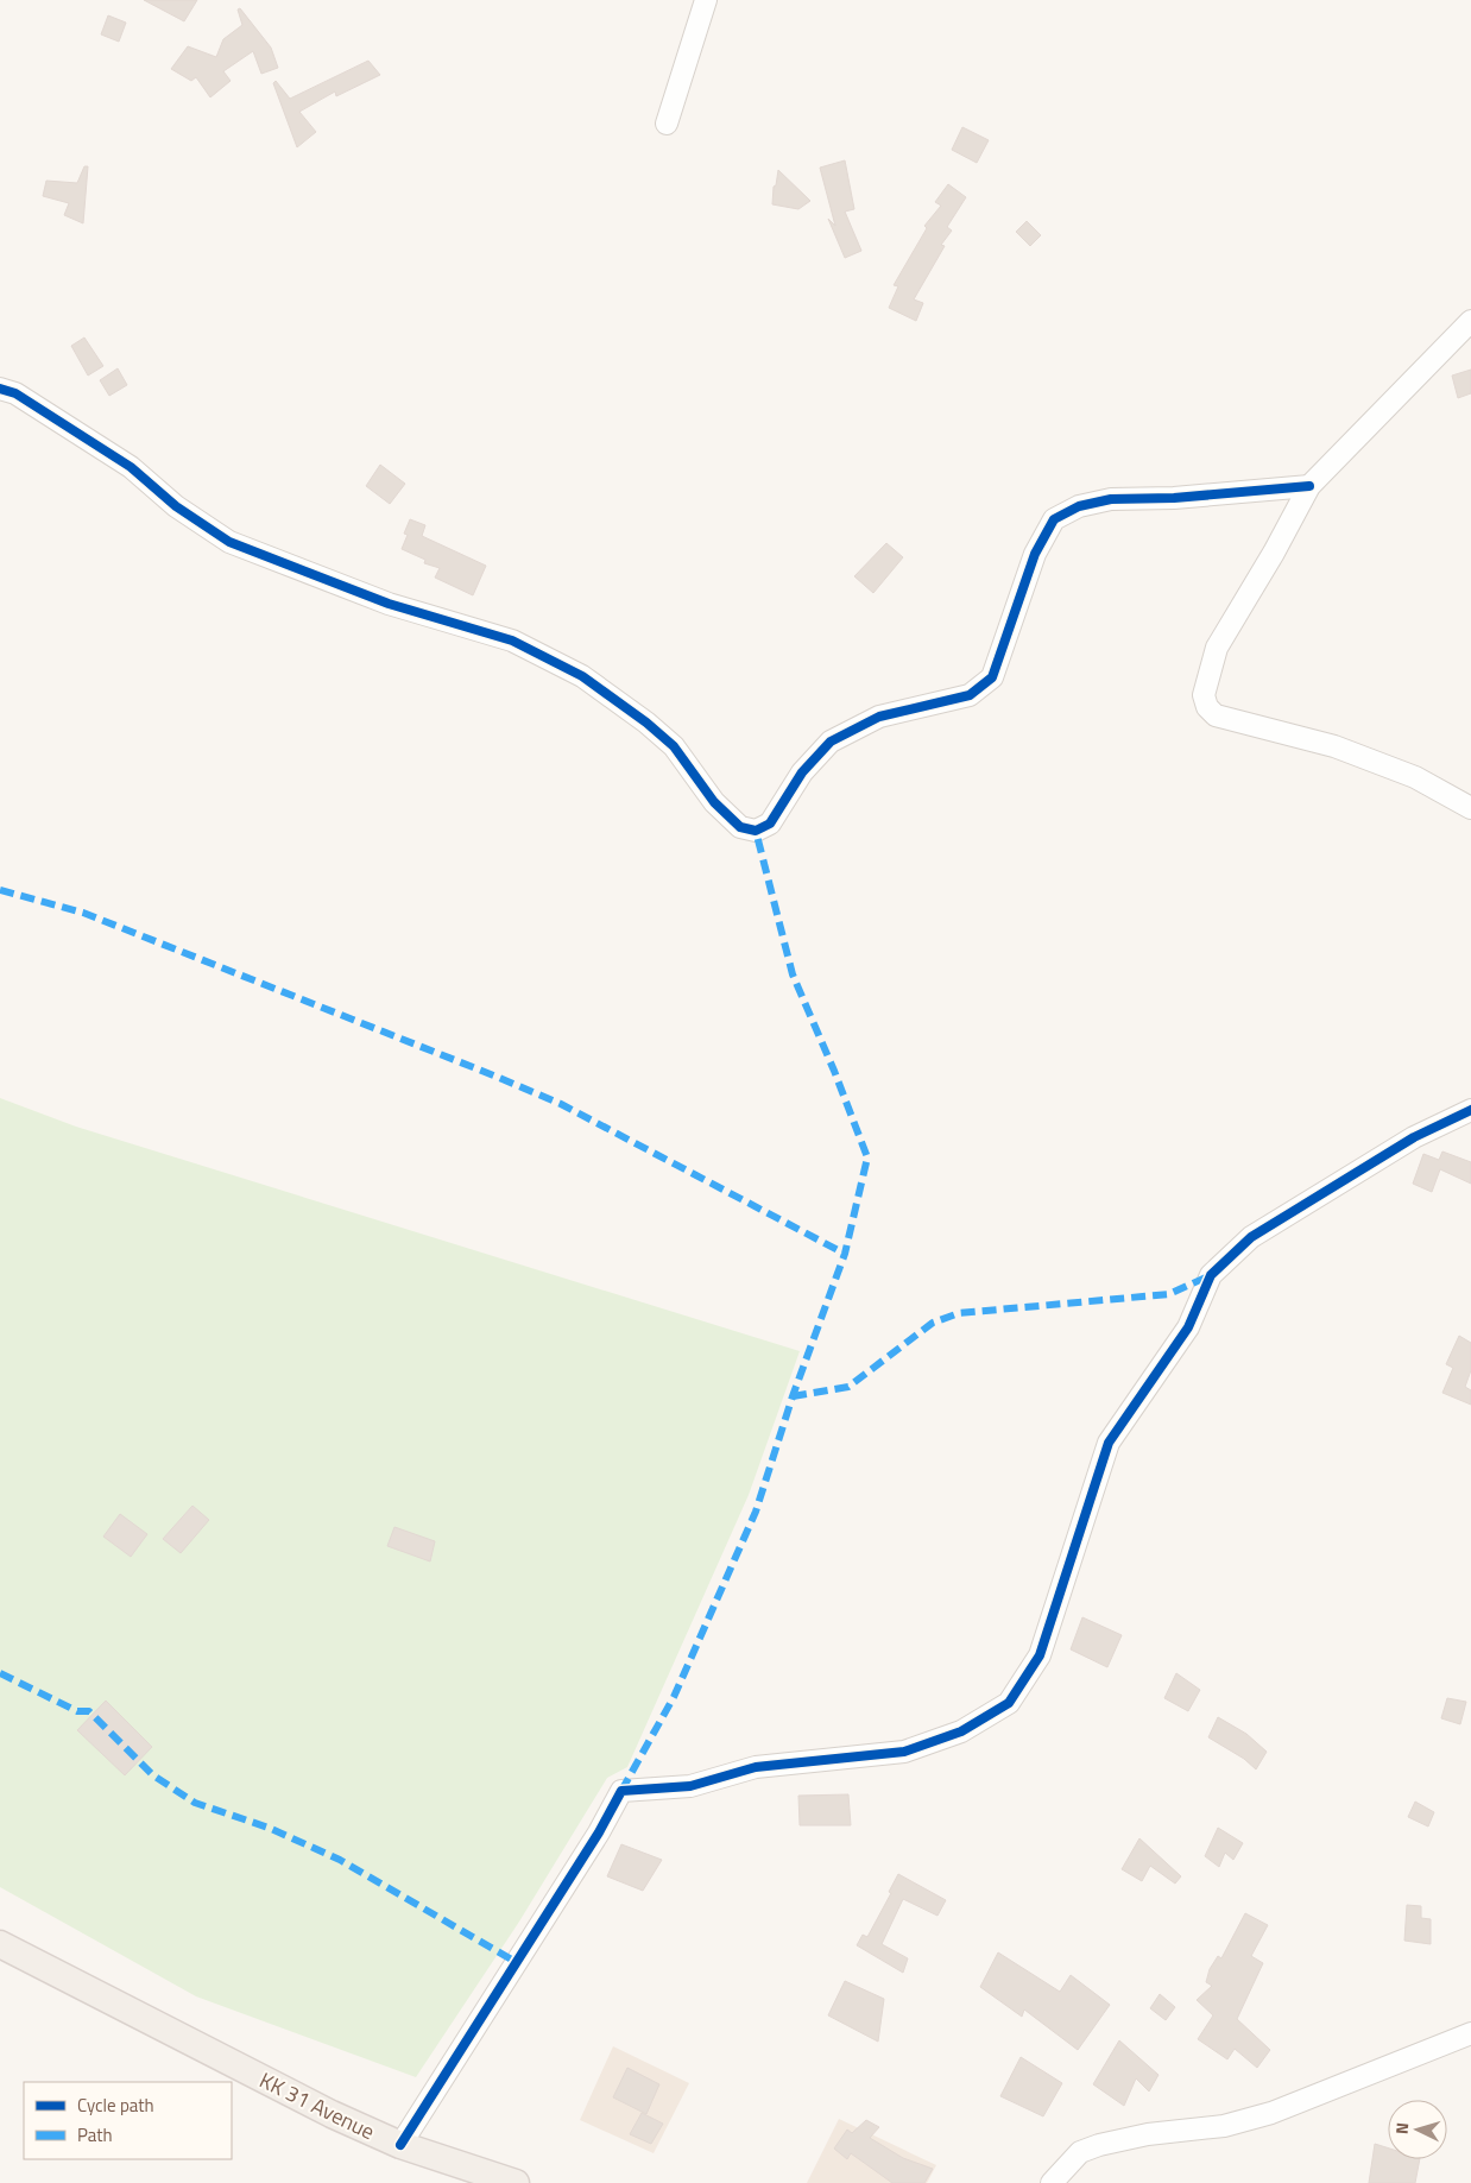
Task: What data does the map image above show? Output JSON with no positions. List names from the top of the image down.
{
  "streets": {
    "main road": ["KK 31 Avenue"]
  },
  "legend": ["Cycle path", "Path"],
  "north": "left"
}
